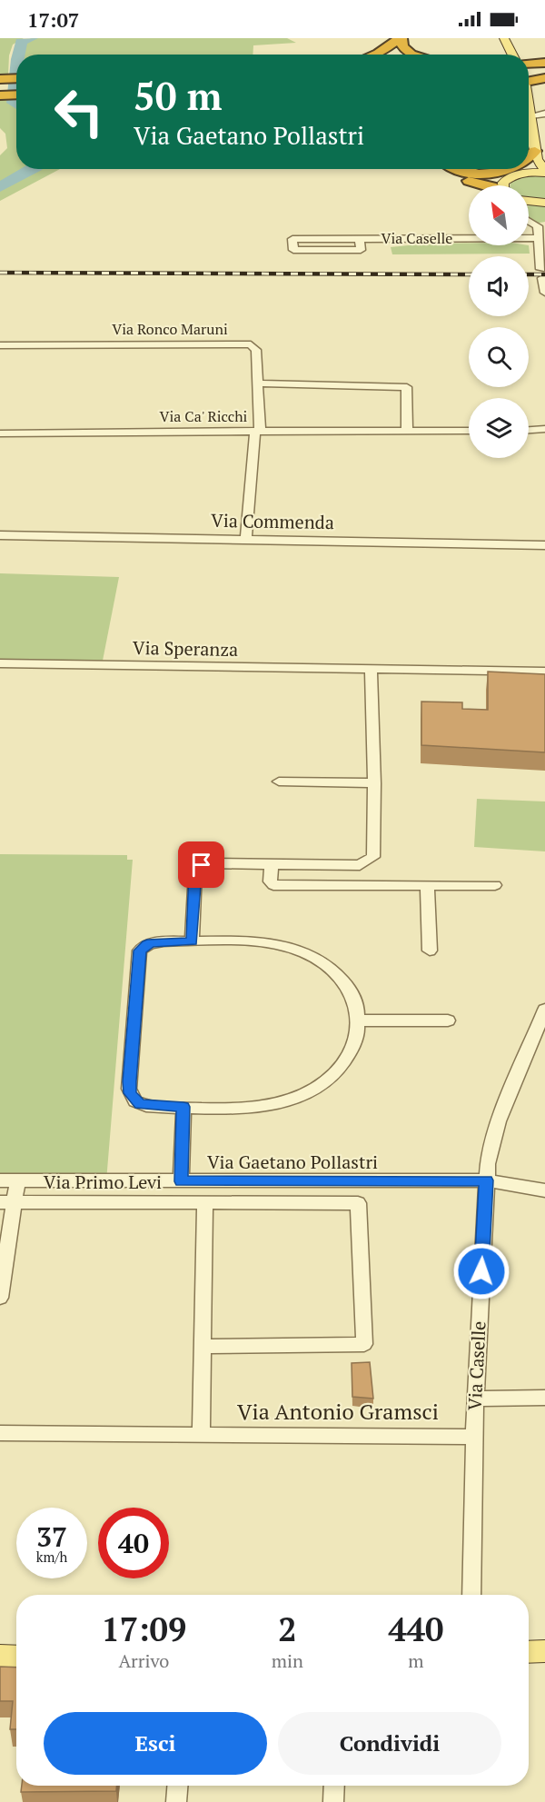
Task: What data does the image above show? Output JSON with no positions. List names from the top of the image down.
{
  "streets": {
    "street": [
      "Via Caselle",
      "Via Ronco Maruni",
      "Via Ca' Ricchi",
      "Via Commenda",
      "Via Speranza",
      "Via Gaetano Pollastri",
      "Via Primo Levi",
      "Via Antonio Gramsci"
    ]
  },
  "crossings": [
    ["Via Caselle", "Via Gaetano Pollastri"],
    ["Via Caselle", "Via Antonio Gramsci"],
    ["Via Ronco Maruni", "Via Ca' Ricchi"],
    ["Via Ronco Maruni", "Via Commenda"]
  ],
  "north": "top left",
  "page": {
    "status": "17:07",
    "turn": ["50 m", "Via Gaetano Pollastri"],
    "speed": "37 km/h",
    "limit": "40",
    "eta": [
      "17:09",
      "Arrivo",
      "2",
      "min",
      "440",
      "m"
    ],
    "buttons": ["Esci", "Condividi"]
  }
}
